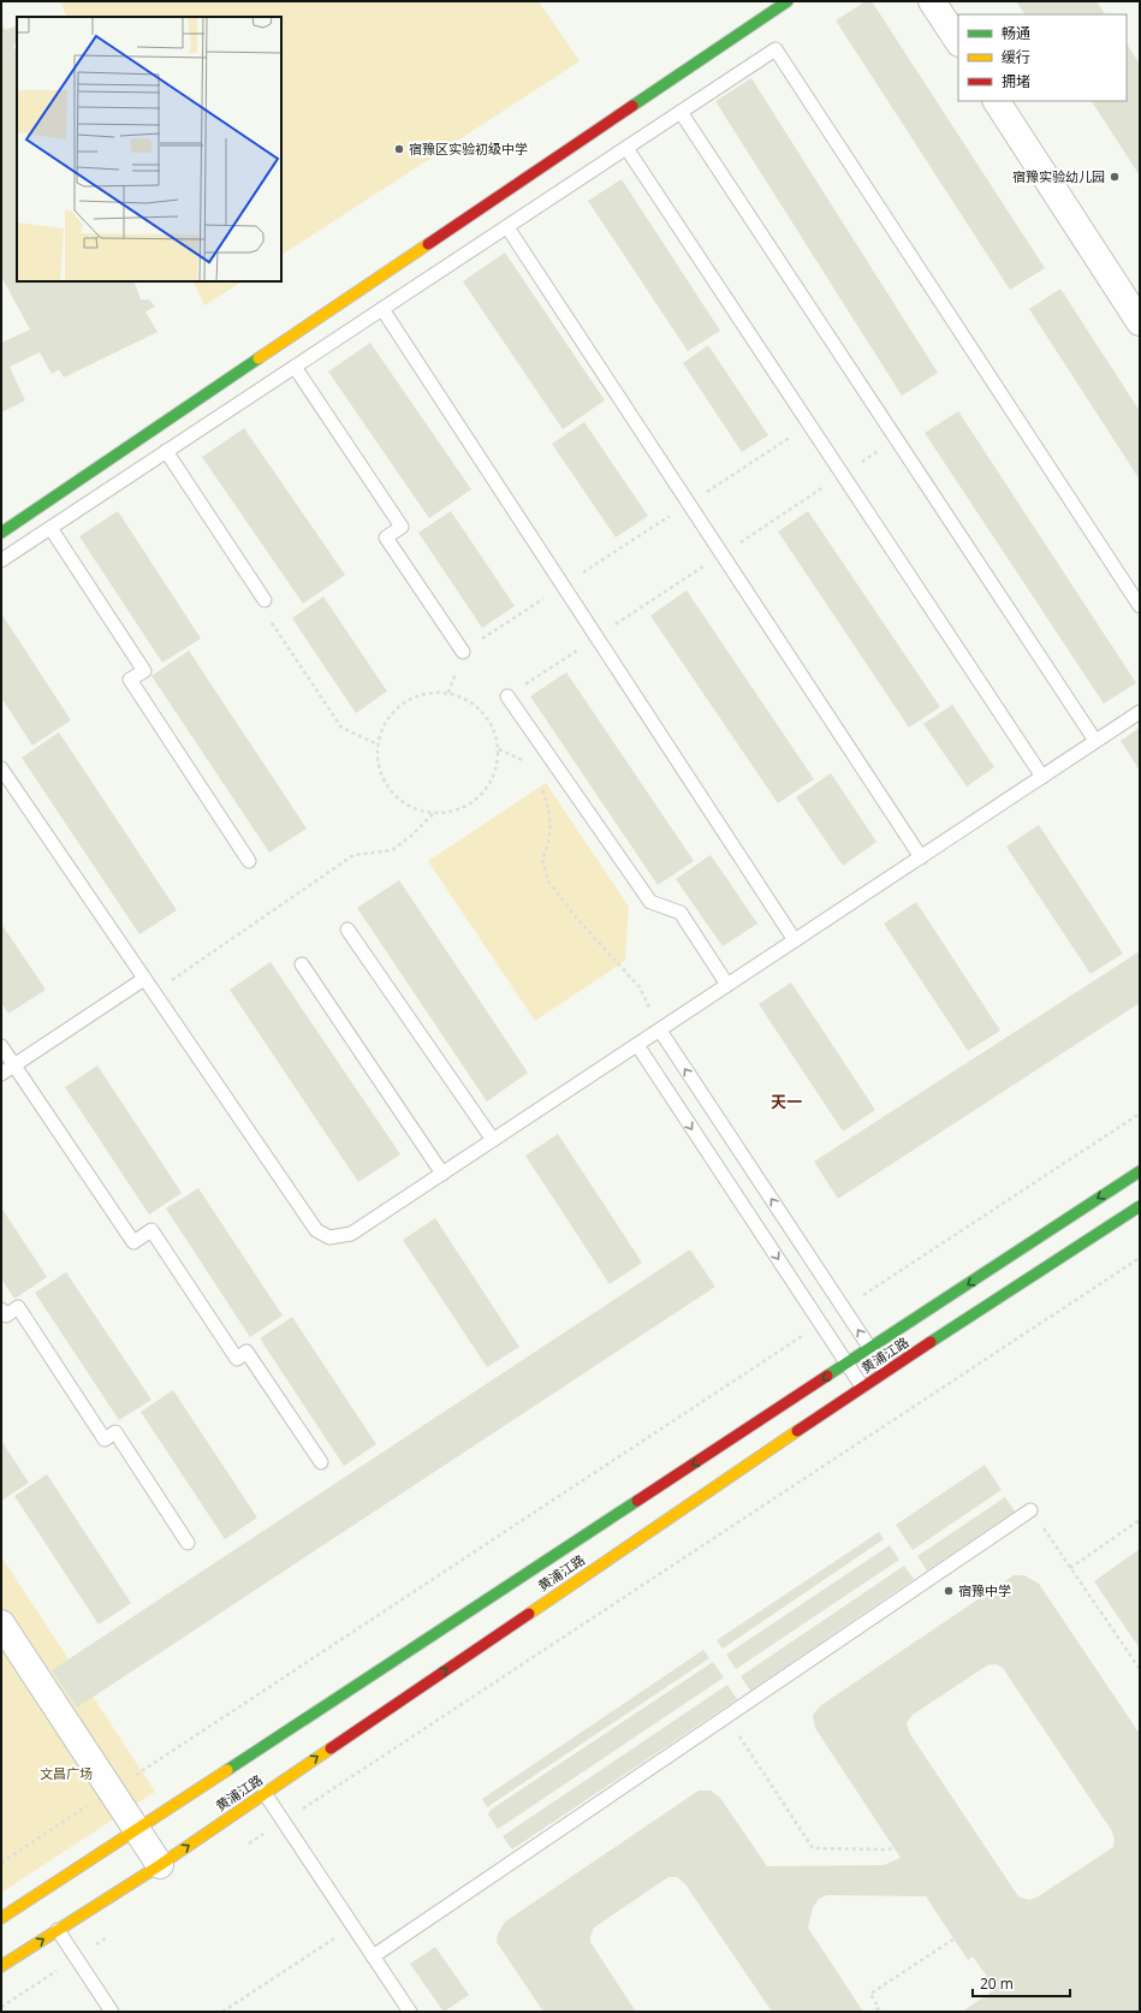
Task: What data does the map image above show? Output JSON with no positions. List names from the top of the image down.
{
  "streets": {
    "street": ["黄浦江路"]
  },
  "districts": ["天一"],
  "parks": ["文昌广场"],
  "places": ["宿豫区实验初级中学", "宿豫实验幼儿园", "宿豫中学"],
  "legend": ["畅通", "缓行", "拥堵"],
  "scale_bar": "20 m"
}
